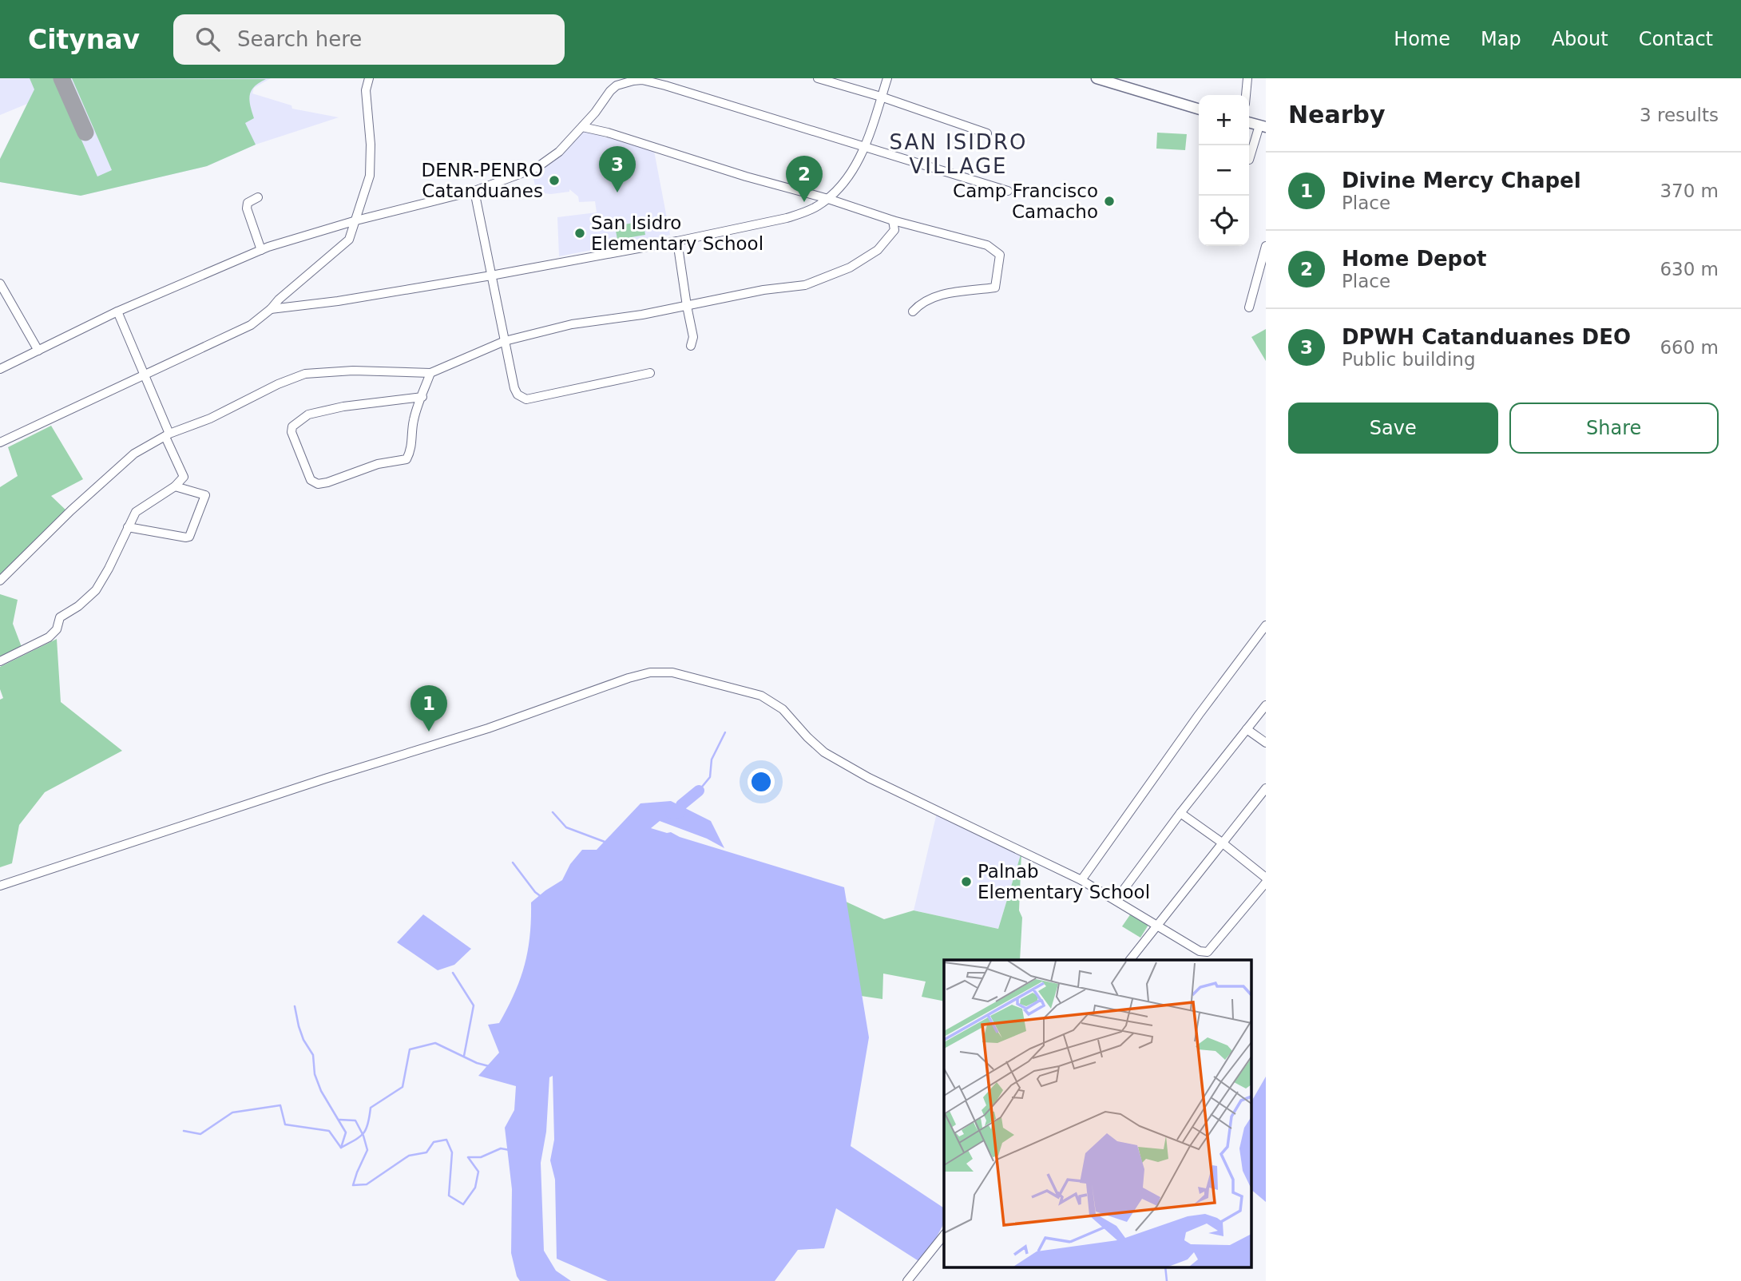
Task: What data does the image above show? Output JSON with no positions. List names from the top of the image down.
{
  "districts": ["SAN ISIDRO VILLAGE"],
  "places": [
    "DENR-PENRO Catanduanes",
    "Camp Francisco Camacho",
    "San Isidro Elementary School",
    "Palnab Elementary School"
  ],
  "page": {
    "header": "Citynav",
    "search": "Search here",
    "nav": [
      "Home",
      "Map",
      "About",
      "Contact"
    ],
    "heading": ["Nearby", "3 results"],
    "map_buttons": ["+", "−"],
    "pins": ["3", "2", "1"],
    "list": [
      {
        "mark": "1",
        "name": "Divine Mercy Chapel",
        "note": "Place",
        "value": "370 m"
      },
      {
        "mark": "2",
        "name": "Home Depot",
        "note": "Place",
        "value": "630 m"
      },
      {
        "mark": "3",
        "name": "DPWH Catanduanes DEO",
        "note": "Public building",
        "value": "660 m"
      }
    ],
    "buttons": ["Save", "Share"]
  }
}
